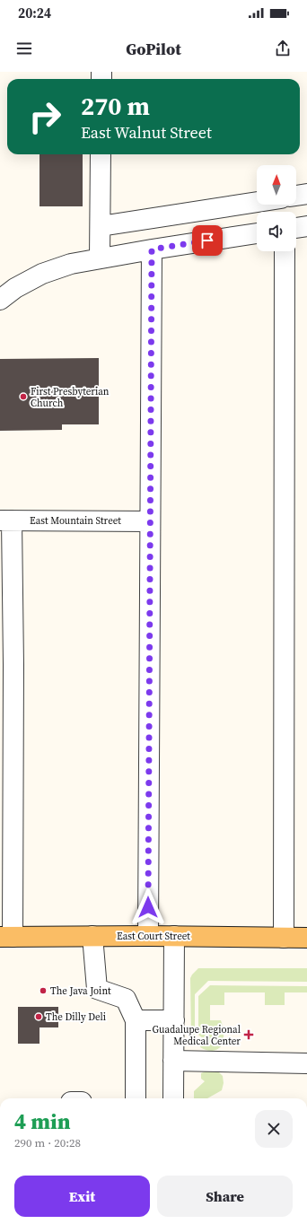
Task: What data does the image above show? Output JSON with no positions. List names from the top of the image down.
{
  "streets": {
    "main road": ["East Court Street"],
    "street": ["East Mountain Street"]
  },
  "places": {
    "other": ["First Presbyterian Church", "The Java Joint", "The Dilly Deli"],
    "health": ["Guadalupe Regional Medical Center"]
  },
  "north": "top",
  "page": {
    "status": "20:24",
    "header": "GoPilot",
    "turn": ["270 m", "East Walnut Street"],
    "heading": ["4 min", "290 m · 20:28"],
    "buttons": ["Exit", "Share"]
  }
}
